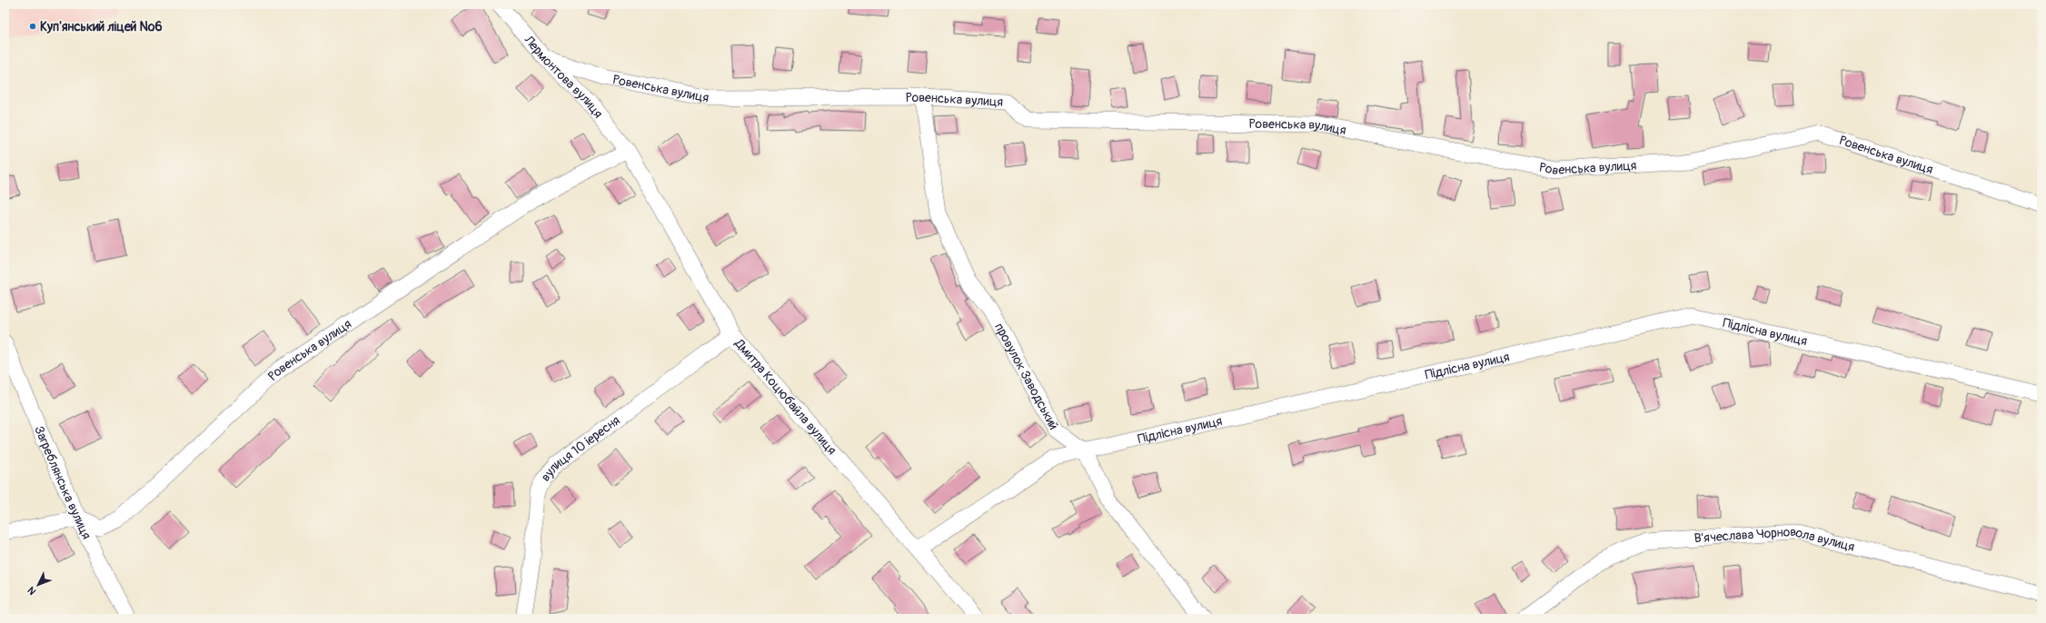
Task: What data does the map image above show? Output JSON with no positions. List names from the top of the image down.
{
  "streets": {
    "street": [
      "Лермонтова вулиця",
      "Ровенська вулиця",
      "Підлісна вулиця",
      "провулок Заводський",
      "Дмитра Коцюбайла вулиця",
      "вулиця 10 іересня",
      "Загреблянська вулиця",
      "В'ячеслава Чорновола вулиця"
    ]
  },
  "crossings": [
    ["Лермонтова вулиця", "Ровенська вулиця"],
    ["Лермонтова вулиця", "Дмитра Коцюбайла вулиця"],
    ["Ровенська вулиця", "провулок Заводський"],
    ["Ровенська вулиця", "Дмитра Коцюбайла вулиця"],
    ["Ровенська вулиця", "Загреблянська вулиця"],
    ["Підлісна вулиця", "провулок Заводський"],
    ["Підлісна вулиця", "Дмитра Коцюбайла вулиця"],
    ["Дмитра Коцюбайла вулиця", "вулиця 10 іересня"]
  ],
  "places": ["Куп'янський ліцей №6"],
  "north": "bottom left"
}
